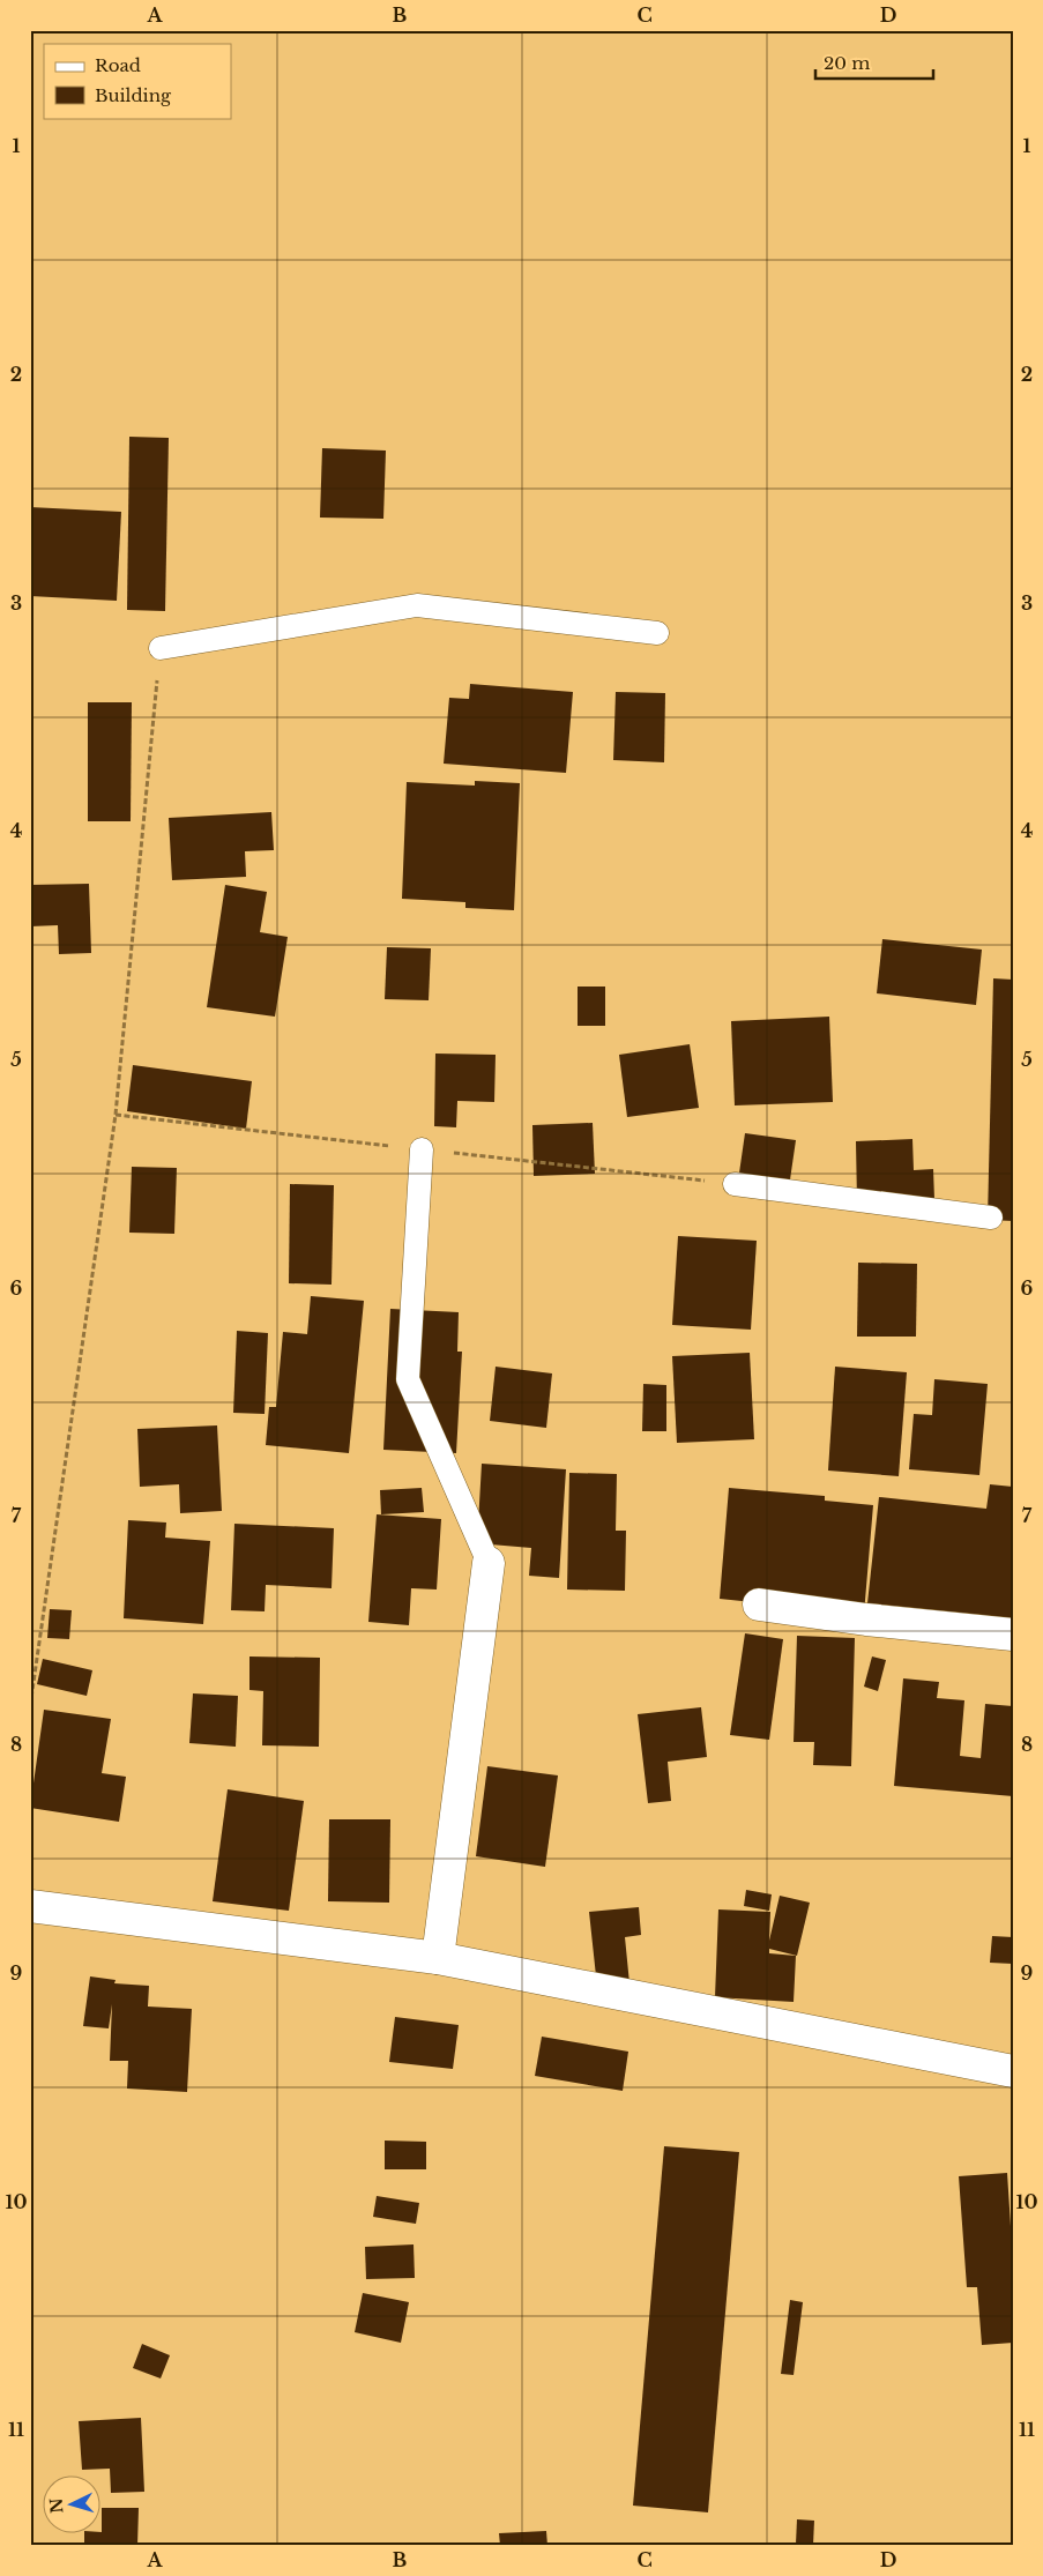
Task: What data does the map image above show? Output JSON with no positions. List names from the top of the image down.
{
  "legend": ["Road", "Building"],
  "scale_bar": "20 m",
  "north": "left",
  "grid": {
    "columns": [
      "A",
      "B",
      "C",
      "D"
    ],
    "rows": [
      "1",
      "2",
      "3",
      "4",
      "5",
      "6",
      "7",
      "8",
      "9",
      "10",
      "11"
    ]
  }
}
